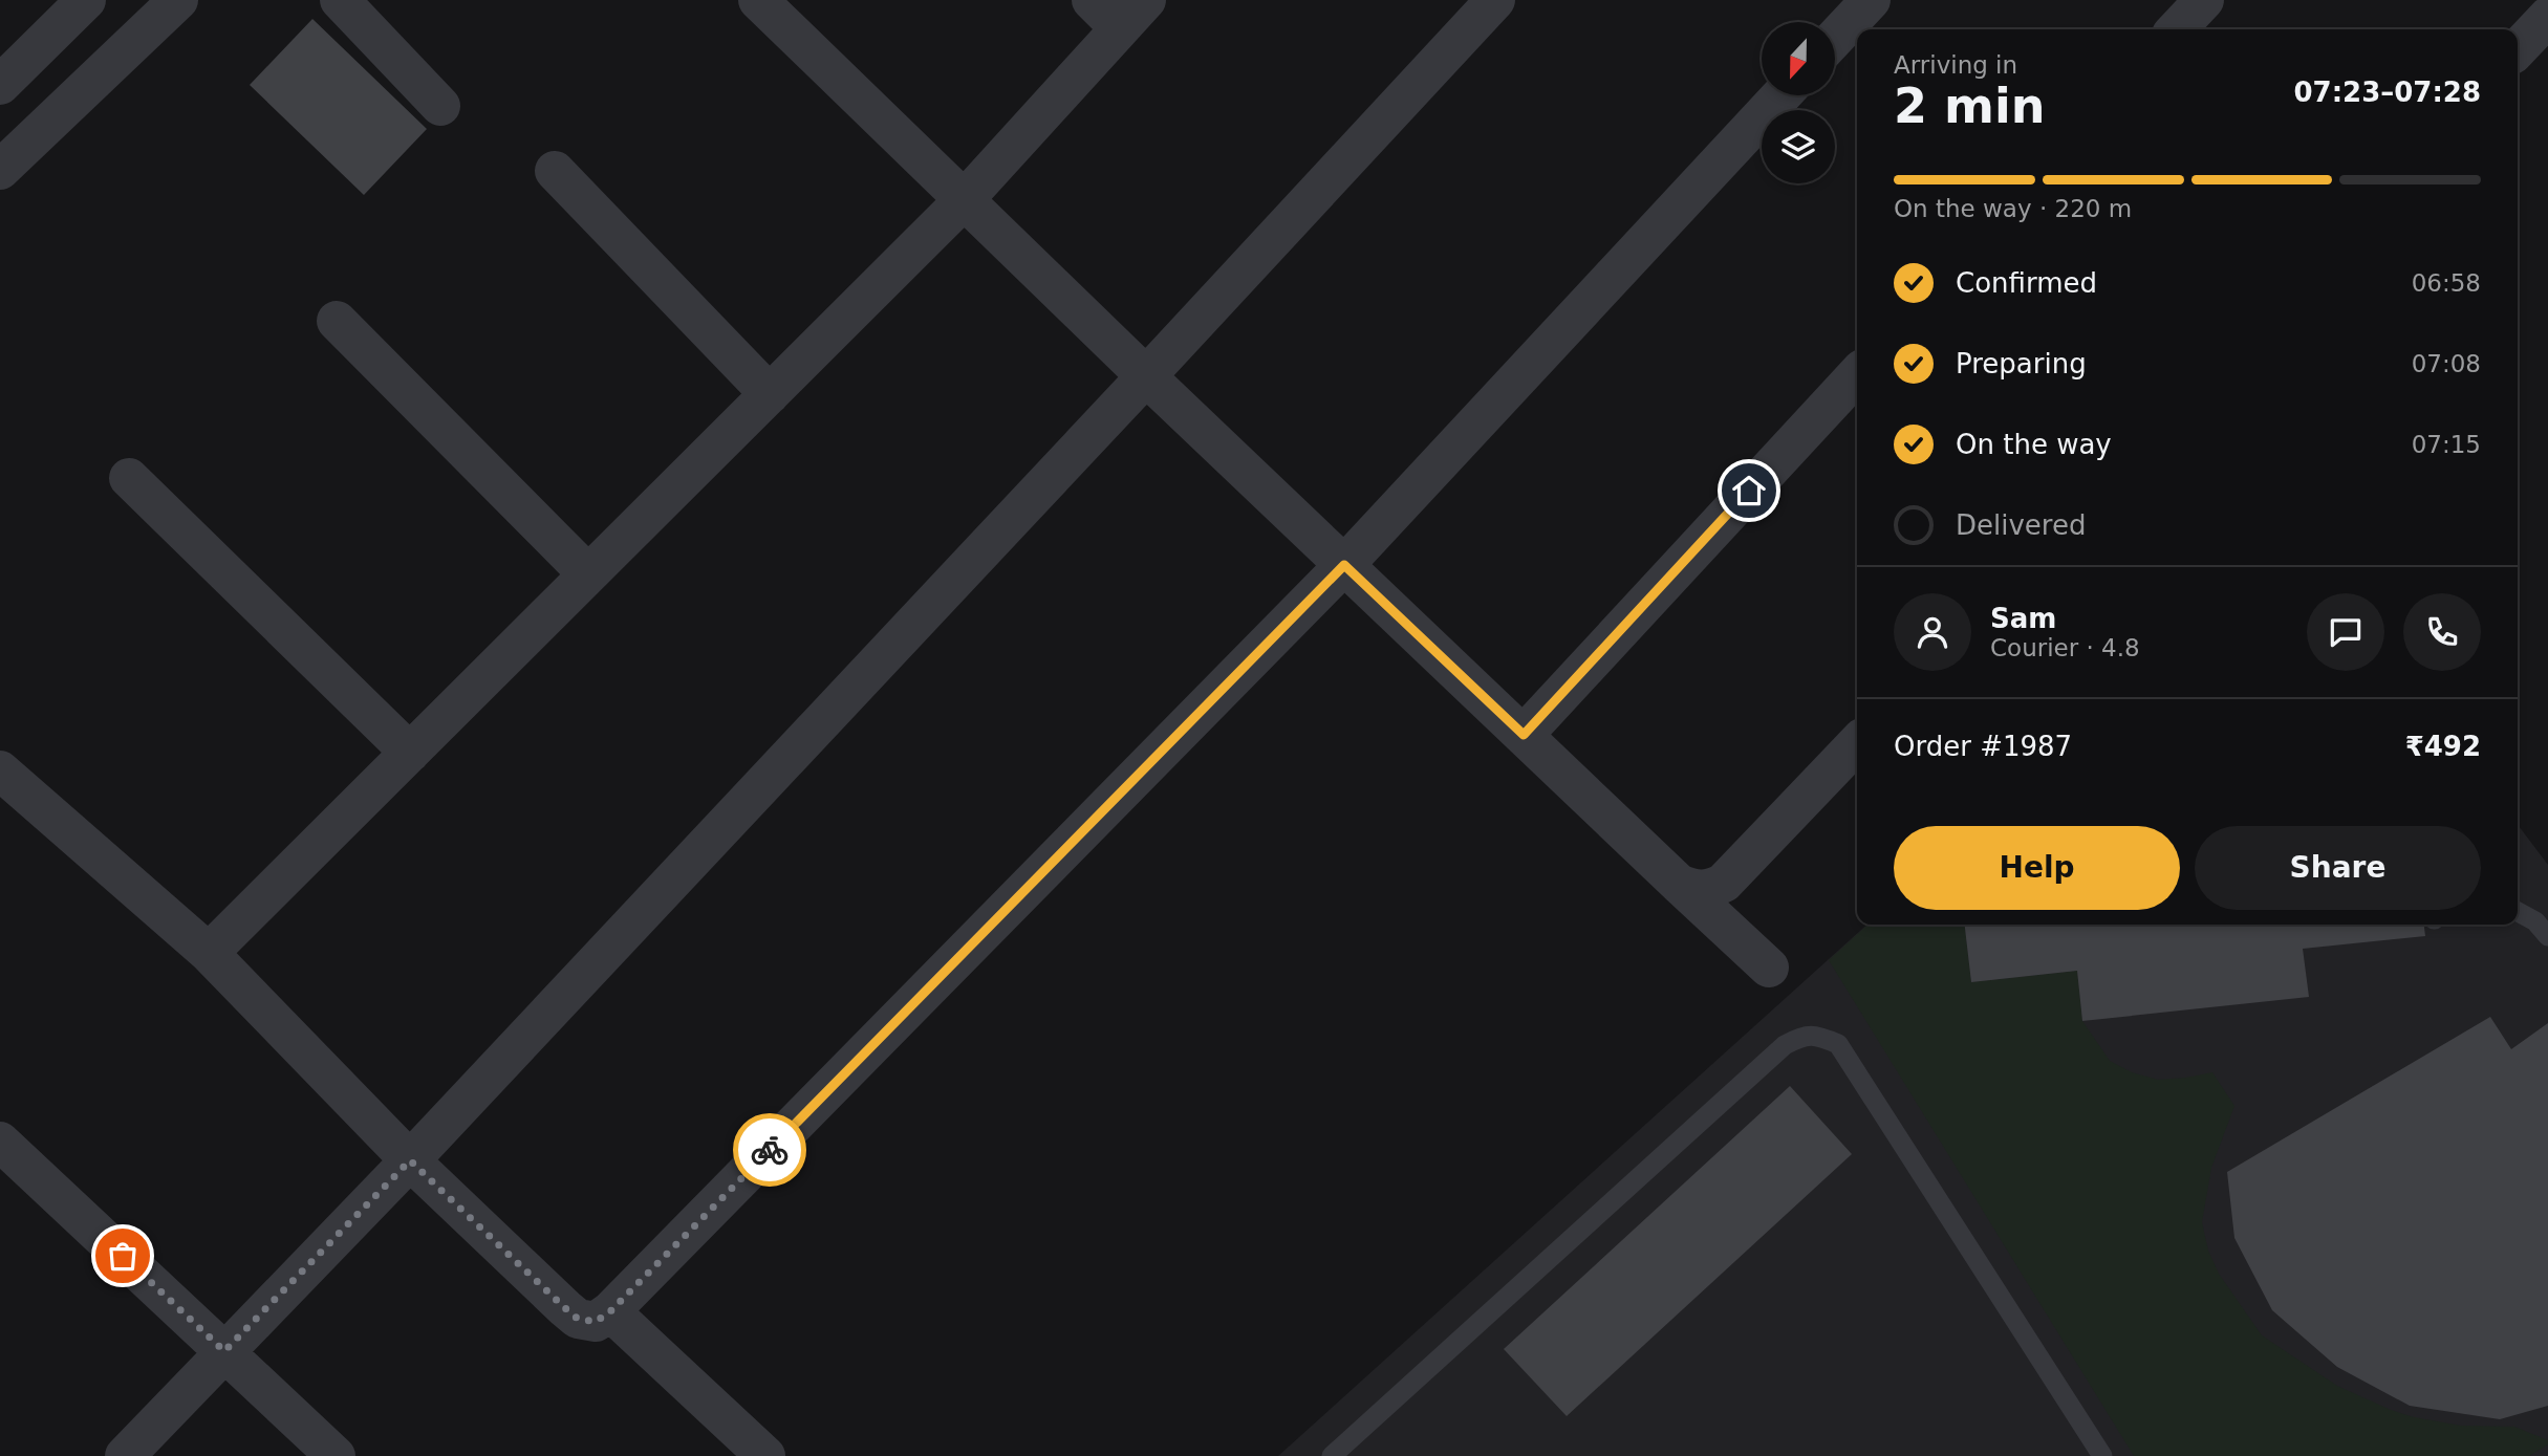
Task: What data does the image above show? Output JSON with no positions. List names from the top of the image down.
{
  "north": "bottom",
  "page": {
    "heading": ["2 min", "Arriving in", "07:23–07:28"],
    "panel": [
      "Sam",
      "Courier · 4.8",
      "Order #1987",
      "₹492"
    ],
    "bar": "On the way · 220 m",
    "list": [
      ["Confirmed", "06:58"],
      ["Preparing", "07:08"],
      ["On the way", "07:15"],
      "Delivered"
    ],
    "buttons": ["Help", "Share"]
  }
}
